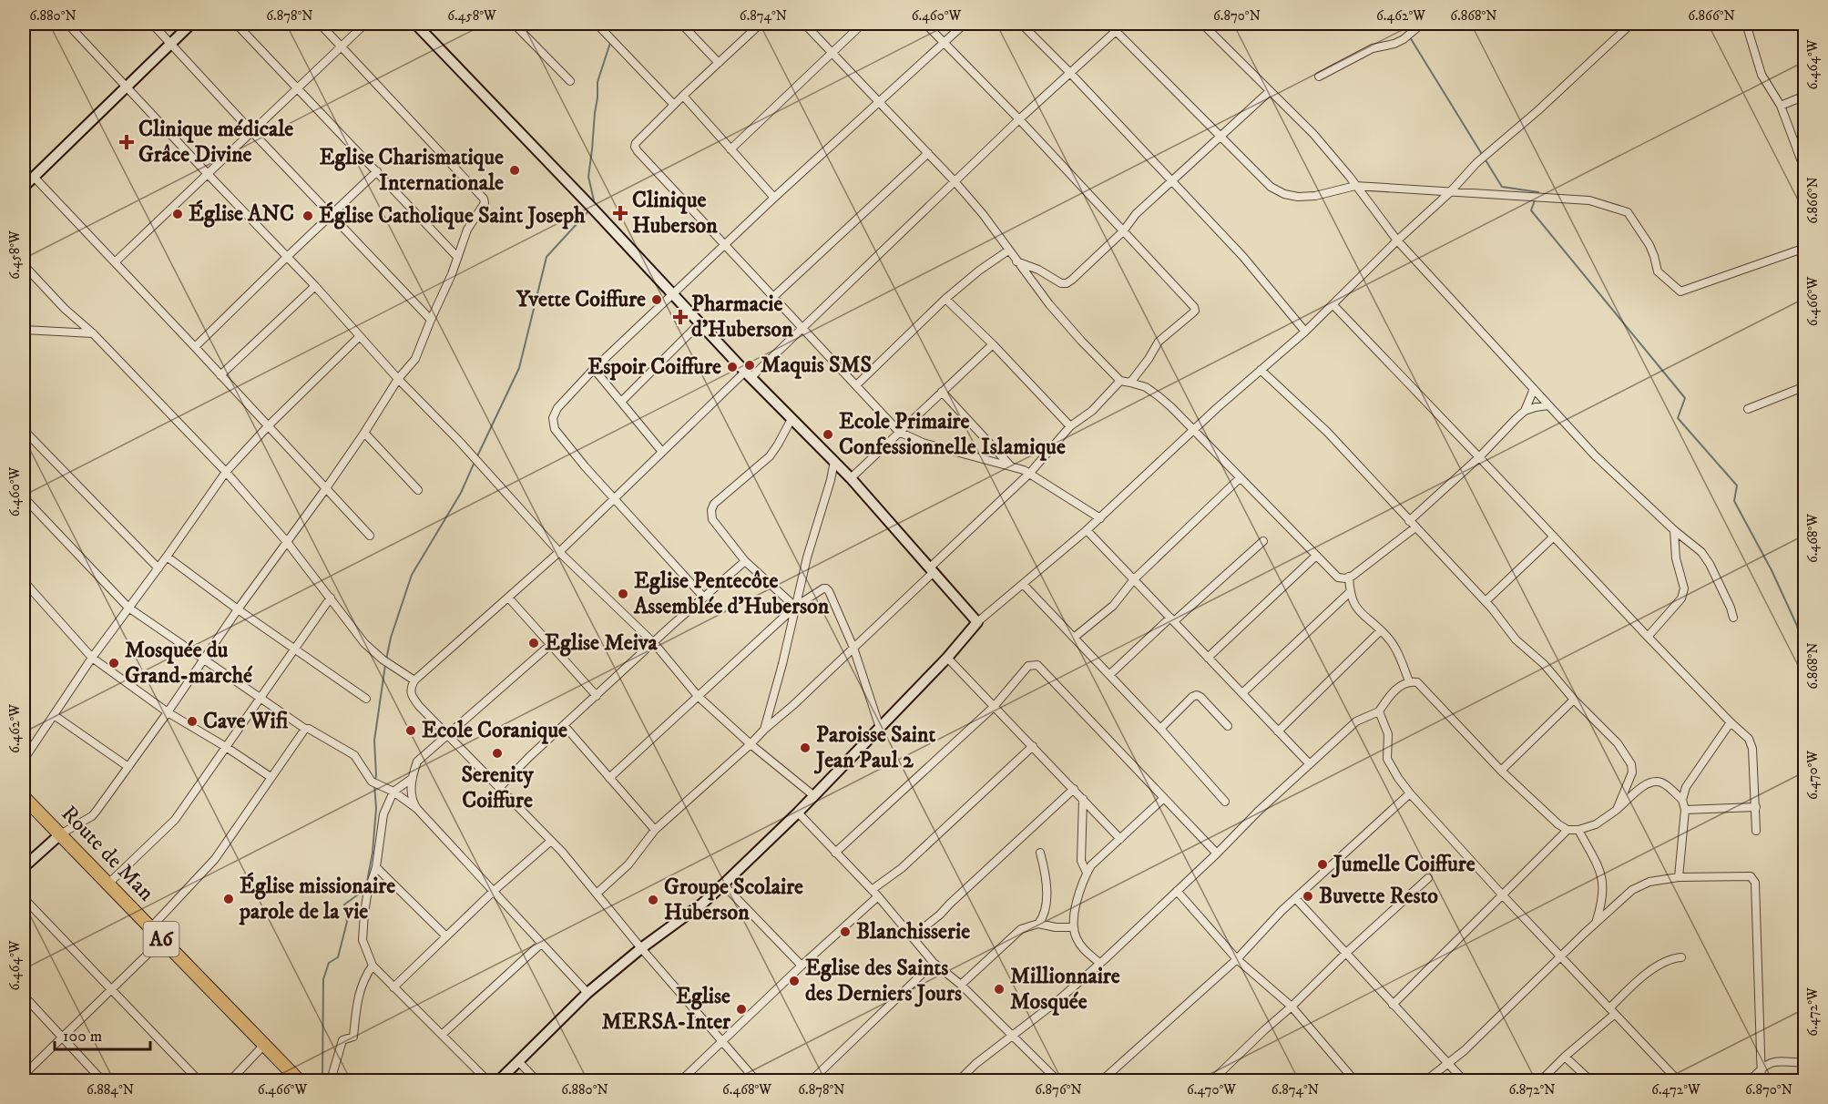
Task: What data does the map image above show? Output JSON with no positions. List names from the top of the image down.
{
  "streets": {
    "highway": ["Route de Man", "A6"]
  },
  "places": {
    "health": ["Clinique médicale Grâce Divine", "Clinique Huberson", "Pharmacie d'Huberson"],
    "other": [
      "Eglise Charismatique Internationale",
      "Église ANC",
      "Église Catholique Saint Joseph",
      "Yvette Coiffure",
      "Maquis SMS",
      "Espoir Coiffure",
      "Ecole Primaire Confessionnelle Islamique",
      "Eglise Pentecôte Assemblée d'Huberson",
      "Eglise Meiva",
      "Mosquée du Grand-marché",
      "Cave Wifi",
      "Ecole Coranique",
      "Paroisse Saint Jean Paul 2",
      "Serenity Coiffure",
      "Jumelle Coiffure",
      "Buvette Resto",
      "Église missionaire parole de la vie",
      "Groupe Scolaire Huberson",
      "Blanchisserie",
      "Eglise des Saints des Derniers Jours",
      "Millionnaire Mosquée",
      "Eglise MERSA-Inter"
    ]
  },
  "scale_bar": "100 m",
  "coordinates": [
    "6.880°N",
    "6.878°N",
    "6.458°W",
    "6.874°N",
    "6.460°W",
    "6.870°N",
    "6.462°W",
    "6.868°N",
    "6.866°N",
    "6.464°W",
    "6.466°W",
    "6.468°W",
    "6.470°W",
    "6.472°W",
    "6.884°N",
    "6.876°N",
    "6.872°N"
  ]
}
